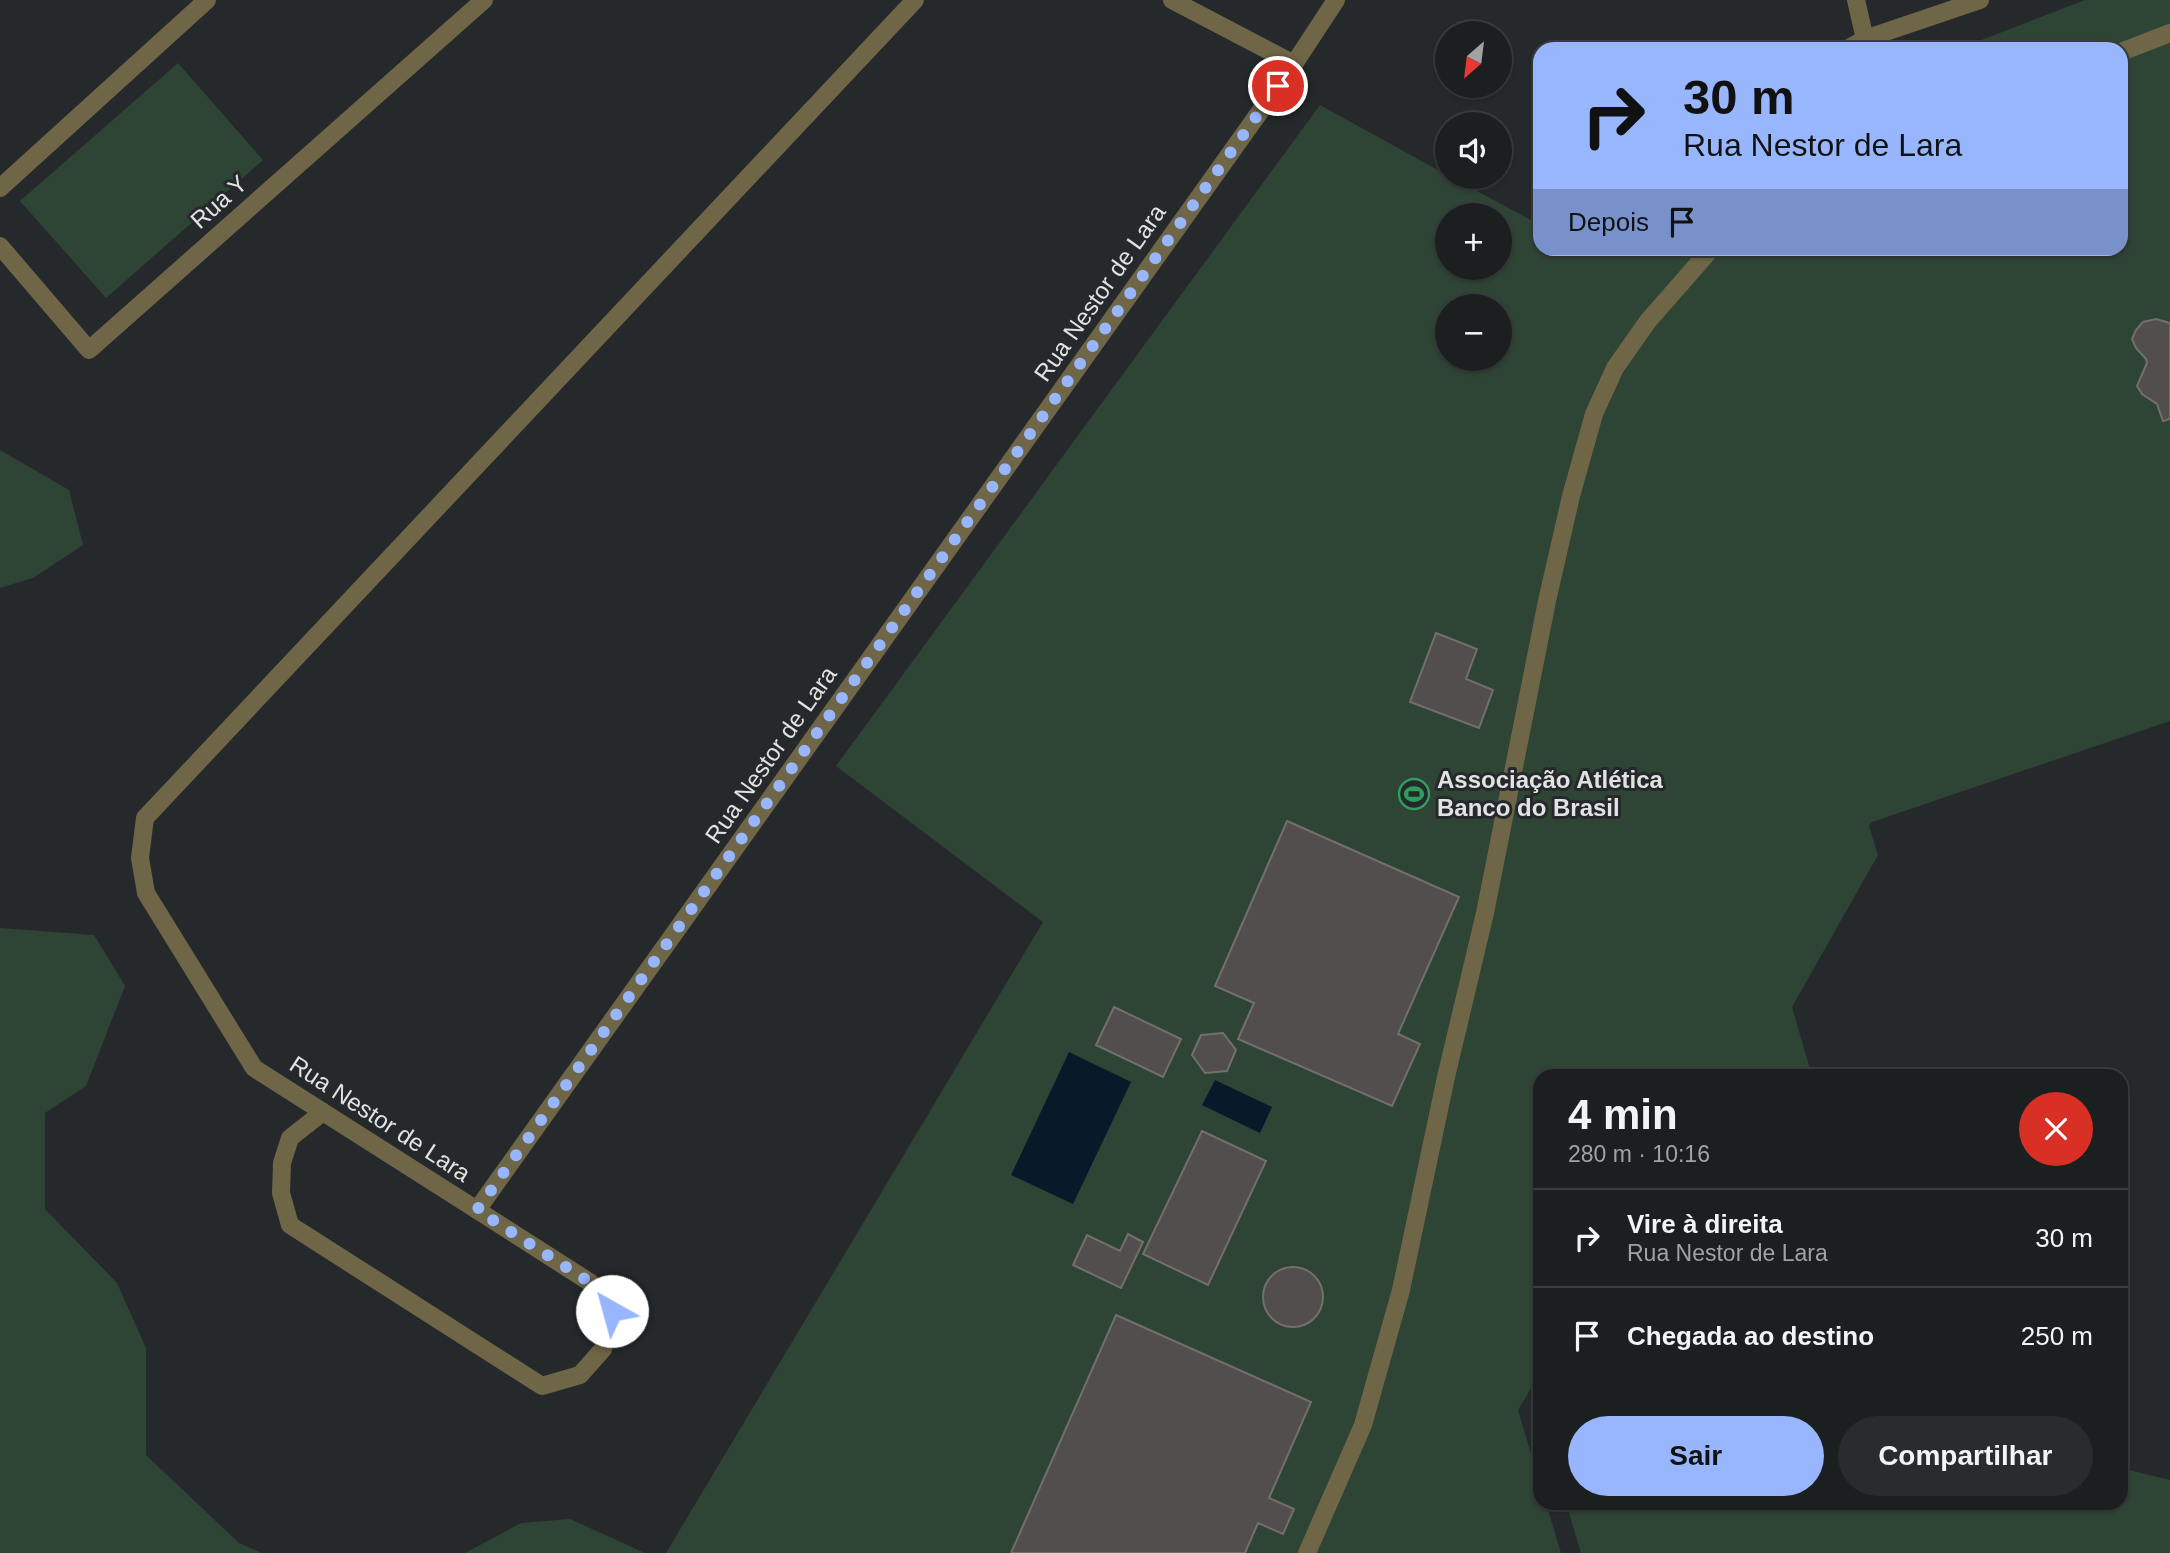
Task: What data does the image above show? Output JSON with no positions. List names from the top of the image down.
{
  "streets": {
    "street": ["Rua Y", "Rua Nestor de Lara"]
  },
  "places": {
    "sports": ["Associação Atlética Banco do Brasil"]
  },
  "north": "bottom left",
  "page": {
    "map_buttons": ["+", "−"],
    "turn": ["30 m", "Rua Nestor de Lara"],
    "then": "Depois",
    "heading": ["4 min", "280 m · 10:16"],
    "list": [
      {
        "name": "Vire à direita",
        "note": "Rua Nestor de Lara",
        "value": "30 m"
      },
      {
        "name": "Chegada ao destino",
        "value": "250 m"
      }
    ],
    "buttons": ["Sair", "Compartilhar"]
  }
}
